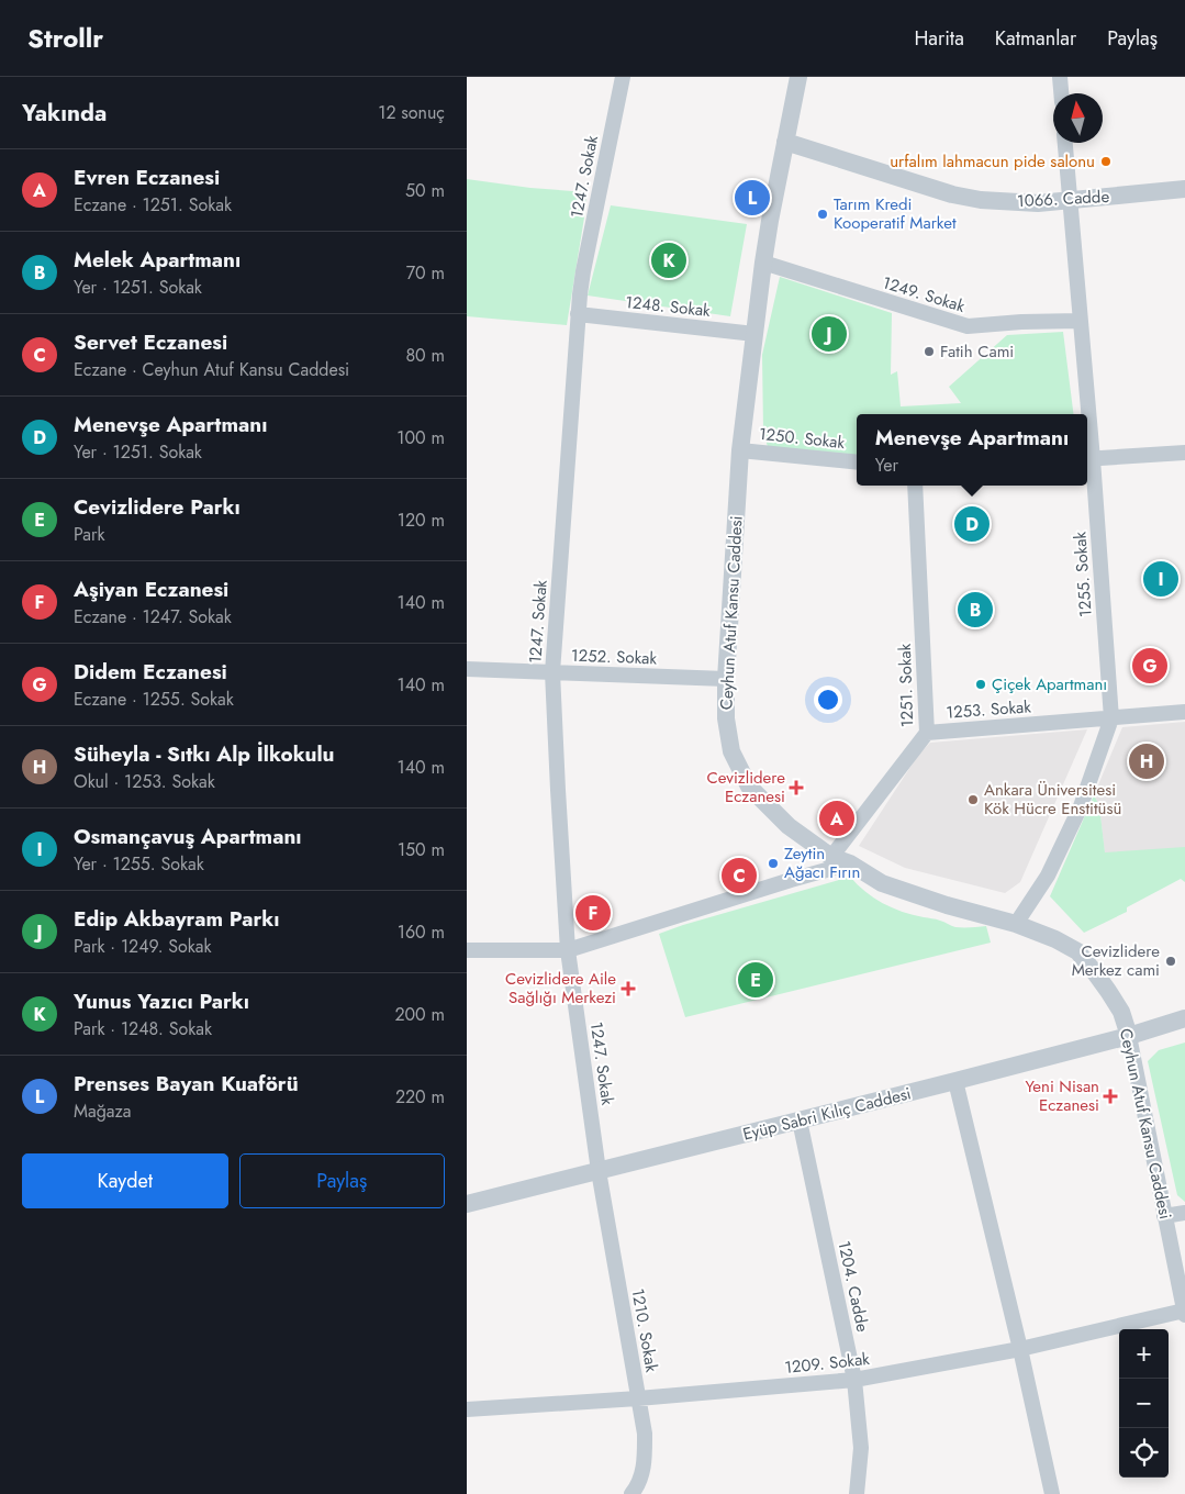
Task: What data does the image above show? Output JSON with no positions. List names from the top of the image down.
{
  "streets": {
    "street": [
      "1247. Sokak",
      "1066. Cadde",
      "1249. Sokak",
      "1248. Sokak",
      "1250. Sokak",
      "1255. Sokak",
      "Ceyhun Atuf Kansu Caddesi",
      "1252. Sokak",
      "1251. Sokak",
      "1253. Sokak",
      "Eyüp Sabri Kılıç Caddesi",
      "1204. Cadde",
      "1210. Sokak",
      "1209. Sokak"
    ]
  },
  "crossings": [
    ["1247. Sokak", "1248. Sokak"],
    ["1247. Sokak", "1252. Sokak"],
    ["1247. Sokak", "Eyüp Sabri Kılıç Caddesi"],
    ["1247. Sokak", "1210. Sokak"],
    ["1066. Cadde", "1255. Sokak"],
    ["1066. Cadde", "Ceyhun Atuf Kansu Caddesi"],
    ["1249. Sokak", "1255. Sokak"],
    ["1249. Sokak", "Ceyhun Atuf Kansu Caddesi"],
    ["1248. Sokak", "Ceyhun Atuf Kansu Caddesi"],
    ["1250. Sokak", "Ceyhun Atuf Kansu Caddesi"],
    ["1255. Sokak", "Ceyhun Atuf Kansu Caddesi"],
    ["1255. Sokak", "1253. Sokak"],
    ["Ceyhun Atuf Kansu Caddesi", "1252. Sokak"],
    ["Ceyhun Atuf Kansu Caddesi", "1251. Sokak"],
    ["Ceyhun Atuf Kansu Caddesi", "Eyüp Sabri Kılıç Caddesi"],
    ["Ceyhun Atuf Kansu Caddesi", "1209. Sokak"],
    ["1251. Sokak", "1253. Sokak"],
    ["Eyüp Sabri Kılıç Caddesi", "1204. Cadde"],
    ["Eyüp Sabri Kılıç Caddesi", "1210. Sokak"],
    ["1204. Cadde", "1209. Sokak"],
    ["1210. Sokak", "1209. Sokak"]
  ],
  "places": {
    "other": [
      "urfalım lahmacun pide salonu",
      "Tarım Kredi Kooperatif Market",
      "Fatih Cami",
      "Çiçek Apartmanı",
      "Ankara Üniversitesi Kök Hücre Enstitüsü",
      "Zeytin Ağacı Fırın",
      "Cevizlidere Merkez cami"
    ],
    "health": ["Cevizlidere Eczanesi", "Cevizlidere Aile Sağlığı Merkezi", "Yeni Nisan Eczanesi"]
  },
  "north": "top",
  "page": {
    "header": "Strollr",
    "nav": ["Harita", "Katmanlar", "Paylaş"],
    "heading": ["Yakında", "12 sonuç"],
    "list": [
      {
        "mark": "A",
        "name": "Evren Eczanesi",
        "note": "Eczane · 1251. Sokak",
        "value": "50 m"
      },
      {
        "mark": "B",
        "name": "Melek Apartmanı",
        "note": "Yer · 1251. Sokak",
        "value": "70 m"
      },
      {
        "mark": "C",
        "name": "Servet Eczanesi",
        "note": "Eczane · Ceyhun Atuf Kansu Caddesi",
        "value": "80 m"
      },
      {
        "mark": "D",
        "name": "Menevşe Apartmanı",
        "note": "Yer · 1251. Sokak",
        "value": "100 m"
      },
      {
        "mark": "E",
        "name": "Cevizlidere Parkı",
        "note": "Park",
        "value": "120 m"
      },
      {
        "mark": "F",
        "name": "Aşiyan Eczanesi",
        "note": "Eczane · 1247. Sokak",
        "value": "140 m"
      },
      {
        "mark": "G",
        "name": "Didem Eczanesi",
        "note": "Eczane · 1255. Sokak",
        "value": "140 m"
      },
      {
        "mark": "H",
        "name": "Süheyla - Sıtkı Alp İlkokulu",
        "note": "Okul · 1253. Sokak",
        "value": "140 m"
      },
      {
        "mark": "I",
        "name": "Osmançavuş Apartmanı",
        "note": "Yer · 1255. Sokak",
        "value": "150 m"
      },
      {
        "mark": "J",
        "name": "Edip Akbayram Parkı",
        "note": "Park · 1249. Sokak",
        "value": "160 m"
      },
      {
        "mark": "K",
        "name": "Yunus Yazıcı Parkı",
        "note": "Park · 1248. Sokak",
        "value": "200 m"
      },
      {
        "mark": "L",
        "name": "Prenses Bayan Kuaförü",
        "note": "Mağaza",
        "value": "220 m"
      }
    ],
    "pins": [
      "L",
      "K",
      "J",
      "D",
      "I",
      "B",
      "G",
      "H",
      "A",
      "C",
      "F",
      "E"
    ],
    "popup": ["Menevşe Apartmanı", "Yer"],
    "buttons": ["Kaydet", "Paylaş"],
    "map_buttons": ["+", "−"]
  }
}
